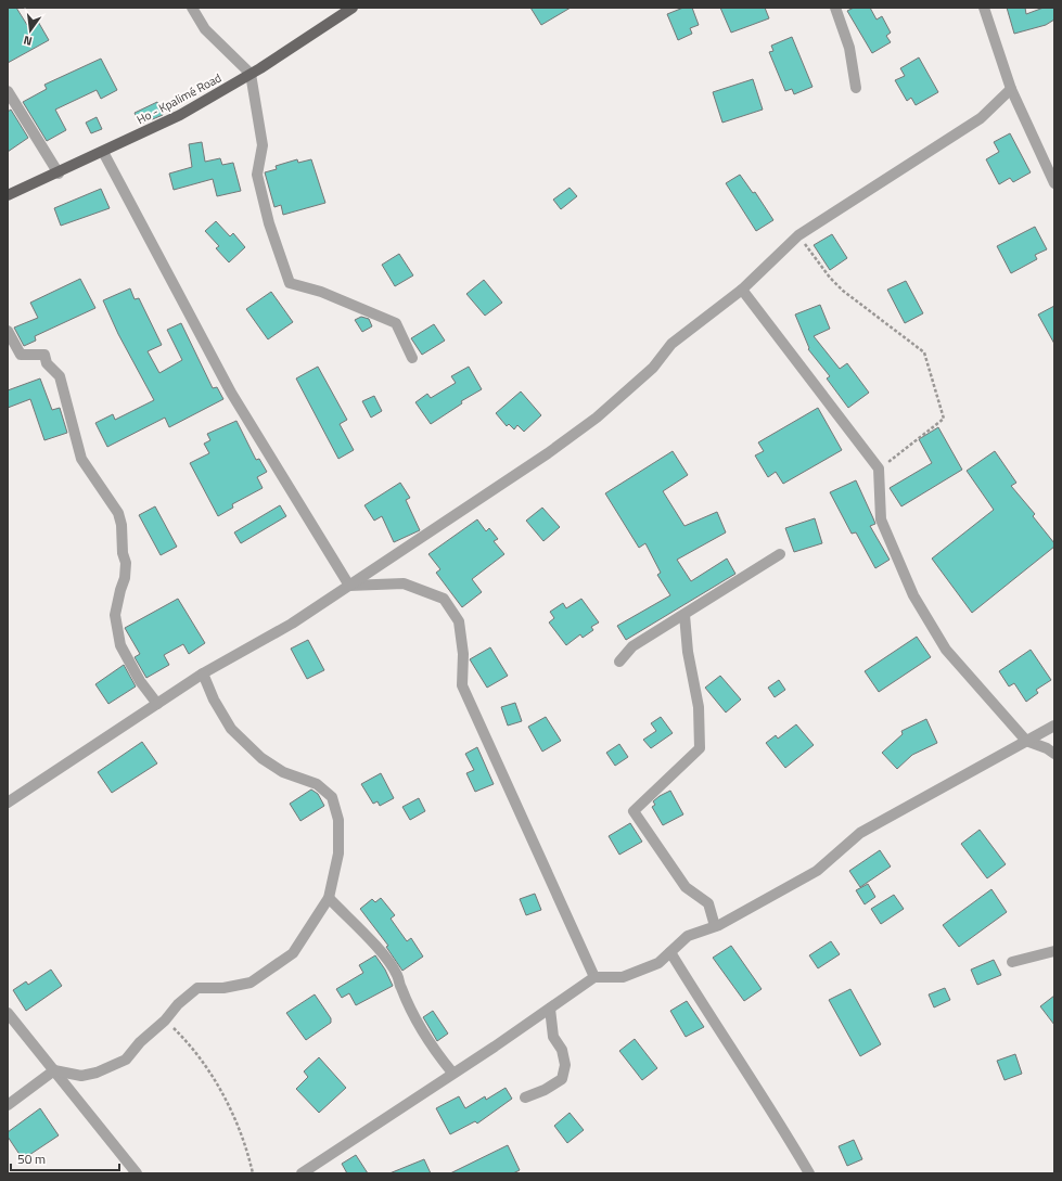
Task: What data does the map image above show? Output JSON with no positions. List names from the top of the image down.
{
  "streets": {
    "main road": ["Ho - Kpalimé Road"]
  },
  "scale_bar": "50 m",
  "north": "bottom"
}
